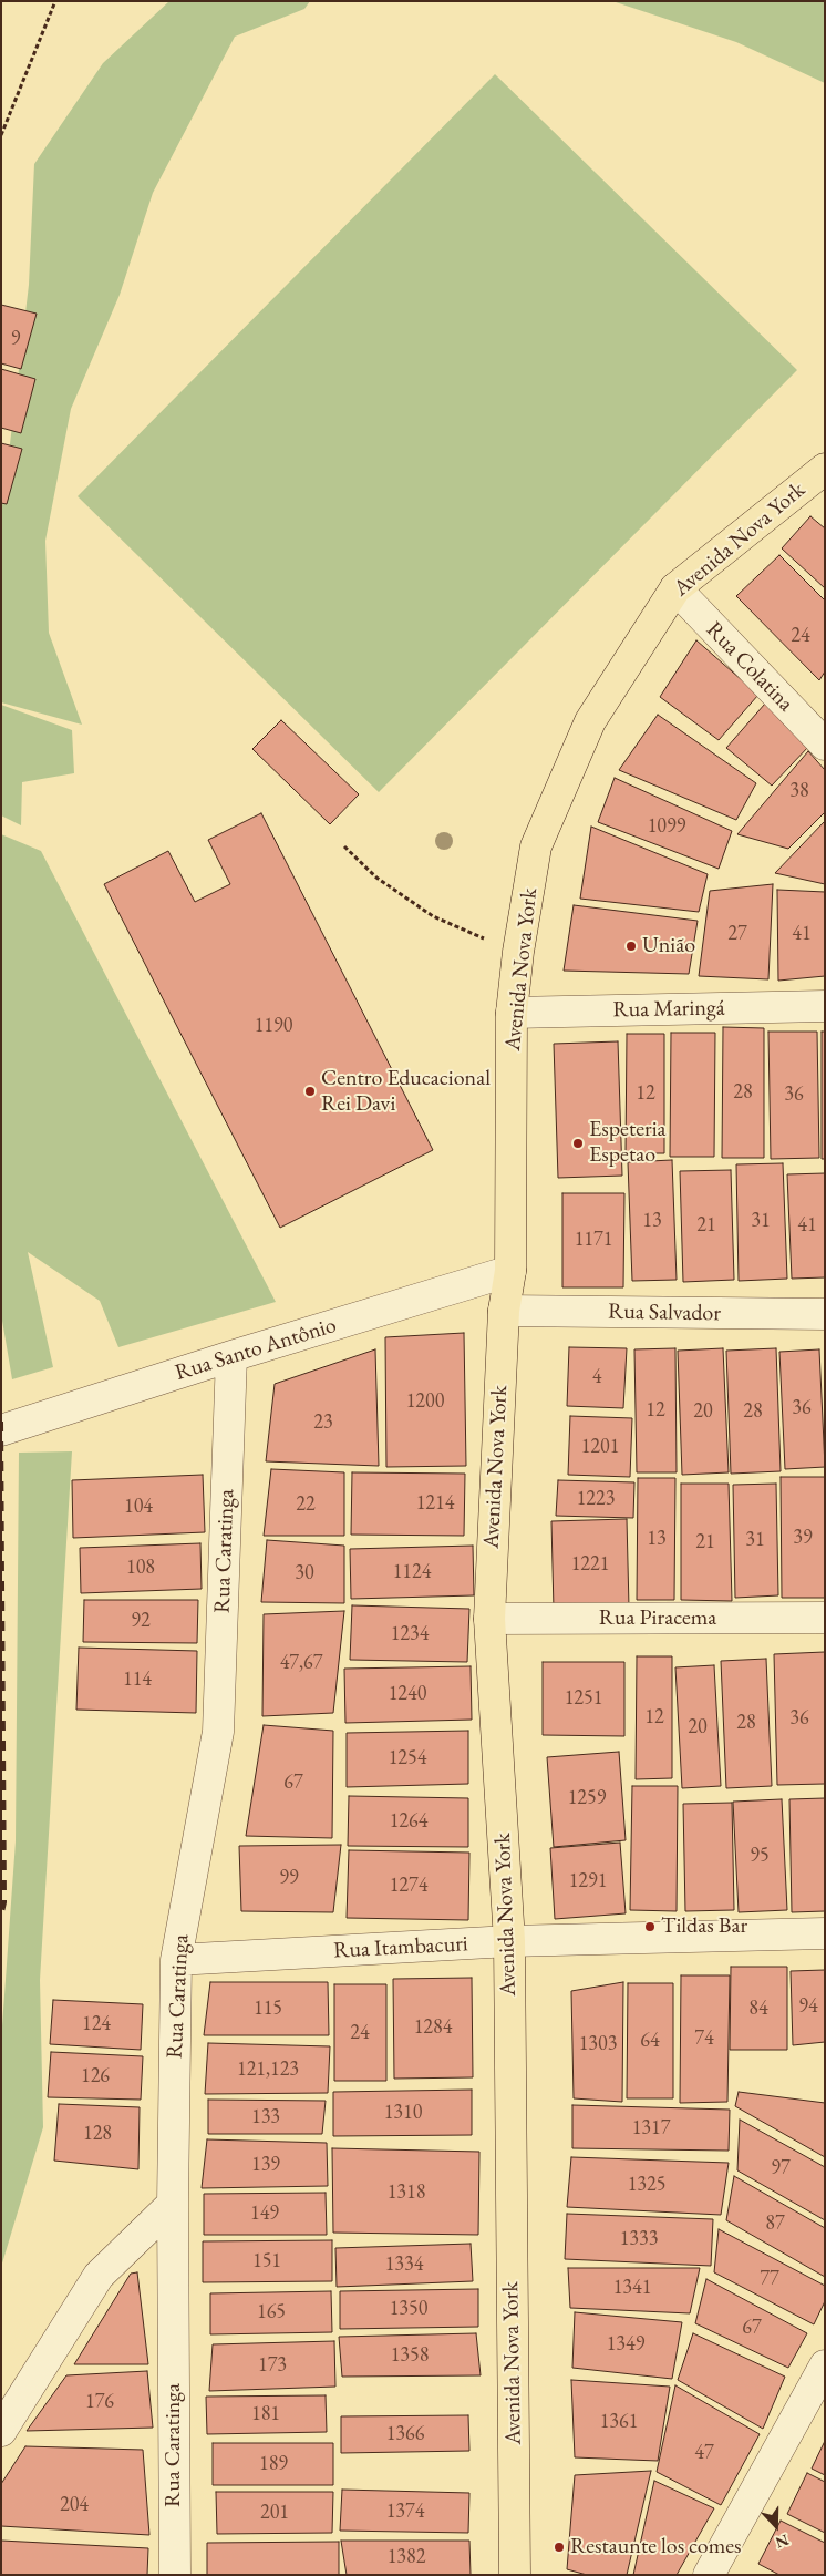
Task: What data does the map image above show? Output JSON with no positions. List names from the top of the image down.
{
  "streets": {
    "main road": ["Avenida Nova York"],
    "street": [
      "Rua Colatina",
      "Rua Maringá",
      "Rua Salvador",
      "Rua Santo Antônio",
      "Rua Caratinga",
      "Rua Piracema",
      "Rua Itambacuri"
    ]
  },
  "crossings": [
    ["Avenida Nova York", "Rua Colatina"],
    ["Avenida Nova York", "Rua Maringá"],
    ["Avenida Nova York", "Rua Salvador"],
    ["Avenida Nova York", "Rua Santo Antônio"],
    ["Avenida Nova York", "Rua Piracema"],
    ["Avenida Nova York", "Rua Itambacuri"],
    ["Rua Santo Antônio", "Rua Caratinga"],
    ["Rua Caratinga", "Rua Itambacuri"]
  ],
  "places": [
    "União",
    "Centro Educacional Rei Davi",
    "Espeteria Espetao",
    "Tildas Bar",
    "Restaunte los comes"
  ],
  "house_numbers": [
    "9",
    "24",
    "38",
    "1099",
    "27",
    "41",
    "1190",
    "28",
    "12",
    "36",
    "13",
    "31",
    "21",
    "41",
    "1171",
    "4",
    "1200",
    "36",
    "12",
    "20",
    "28",
    "23",
    "1201",
    "1223",
    "1214",
    "22",
    "104",
    "39",
    "13",
    "31",
    "21",
    "1221",
    "108",
    "1124",
    "30",
    "92",
    "1234",
    "47,67",
    "114",
    "1240",
    "1251",
    "12",
    "36",
    "28",
    "20",
    "1254",
    "67",
    "1259",
    "1264",
    "95",
    "99",
    "1291",
    "1274",
    "94",
    "115",
    "84",
    "124",
    "1284",
    "24",
    "74",
    "64",
    "1303",
    "121,123",
    "126",
    "1310",
    "133",
    "1317",
    "128",
    "139",
    "97",
    "1325",
    "1318",
    "149",
    "87",
    "1333",
    "151",
    "1334",
    "77",
    "1341",
    "1350",
    "165",
    "67",
    "1349",
    "1358",
    "173",
    "176",
    "181",
    "1361",
    "1366",
    "47",
    "189",
    "204",
    "1374",
    "201",
    "1382"
  ],
  "north": "bottom"
}
